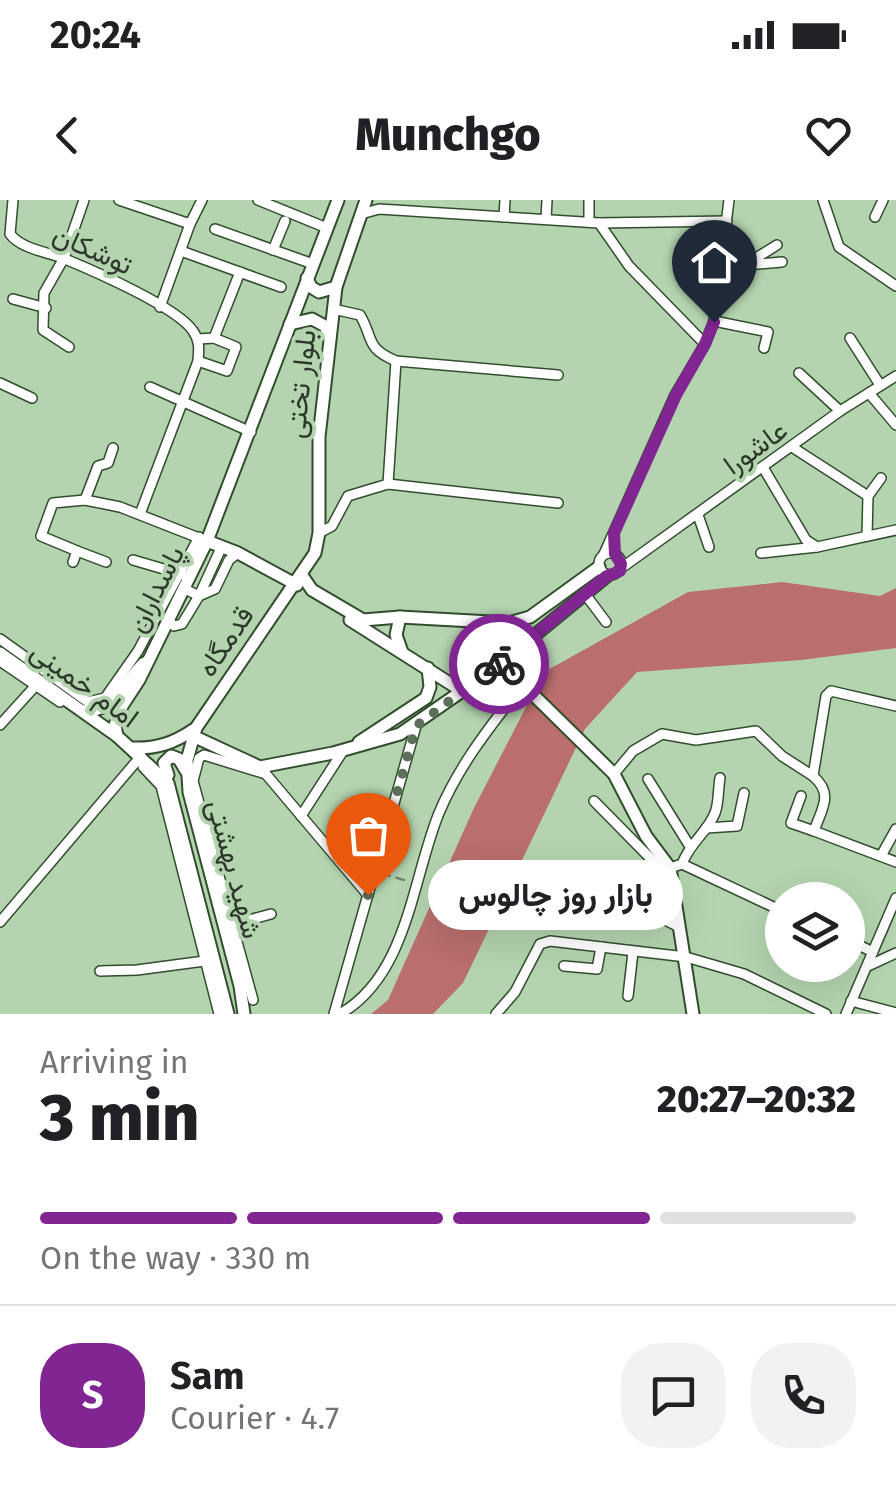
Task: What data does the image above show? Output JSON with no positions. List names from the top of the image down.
{
  "streets": {
    "main road": [
      "بلوار تختی",
      "پاسداران",
      "قدمگاه",
      "امام خمینی",
      "شهید بهشتی"
    ],
    "street": ["توشکان", "عاشورا"]
  },
  "crossings": [
    ["بلوار تختی", "پاسداران"],
    ["بلوار تختی", "قدمگاه"],
    ["قدمگاه", "شهید بهشتی"],
    ["امام خمینی", "شهید بهشتی"]
  ],
  "places": ["بازار روز چالوس"],
  "page": {
    "status": "20:24",
    "header": "Munchgo",
    "bubble": "بازار روز چالوس",
    "heading": ["3 min", "Arriving in", "20:27–20:32"],
    "panel": ["Sam", "Courier · 4.7"],
    "bar": "On the way · 330 m",
    "round": "S"
  }
}
